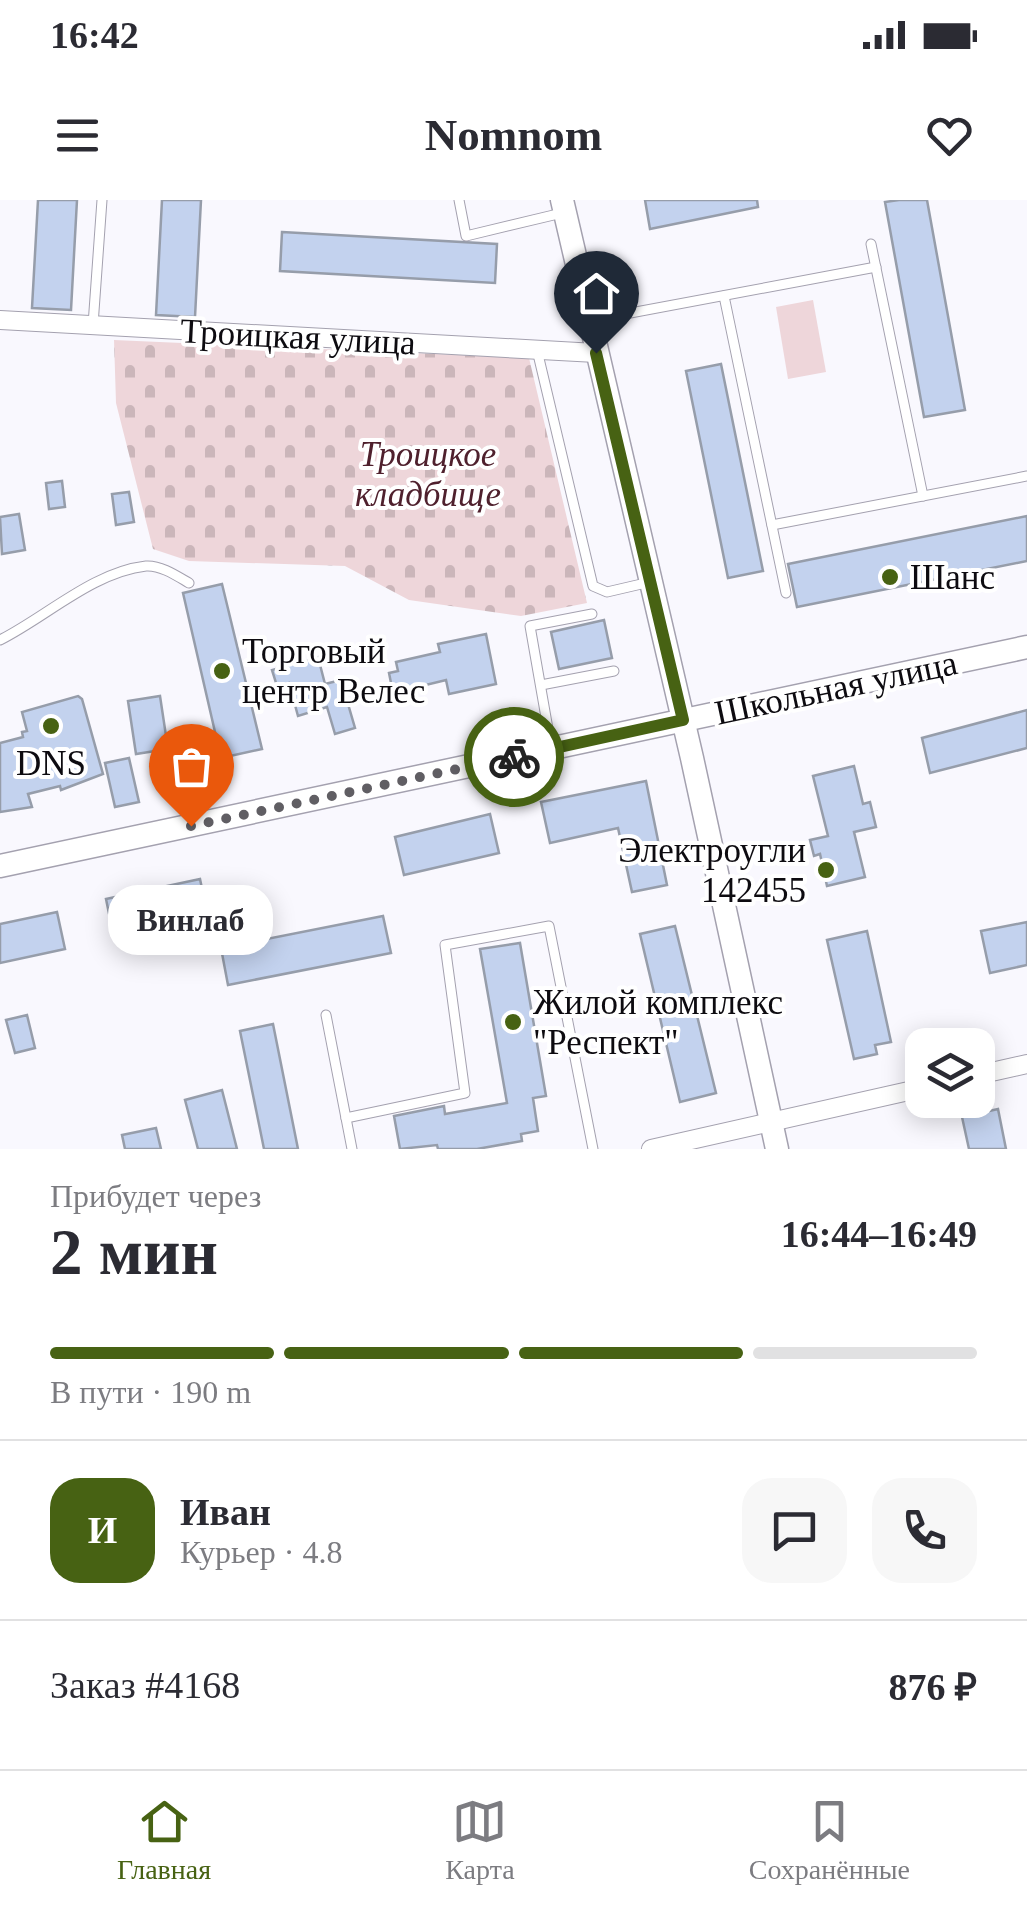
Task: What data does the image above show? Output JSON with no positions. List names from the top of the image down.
{
  "streets": {
    "main road": ["Школьная улица"],
    "street": ["Троицкая улица"]
  },
  "parks": ["Троицкое кладбище"],
  "places": [
    "Шанс",
    "Торговый центр Велес",
    "DNS",
    "Винлаб",
    "Электроугли 142455",
    "Жилой комплекс \"Респект\""
  ],
  "page": {
    "status": "16:42",
    "header": "Nomnom",
    "bubble": "Винлаб",
    "heading": ["2 мин", "Прибудет через", "16:44–16:49"],
    "panel": [
      "Иван",
      "Курьер · 4.8",
      "Заказ #4168",
      "876 ₽"
    ],
    "bar": "В пути · 190 m",
    "round": "И",
    "tabs": ["Главная", "Карта", "Сохранённые"]
  }
}
